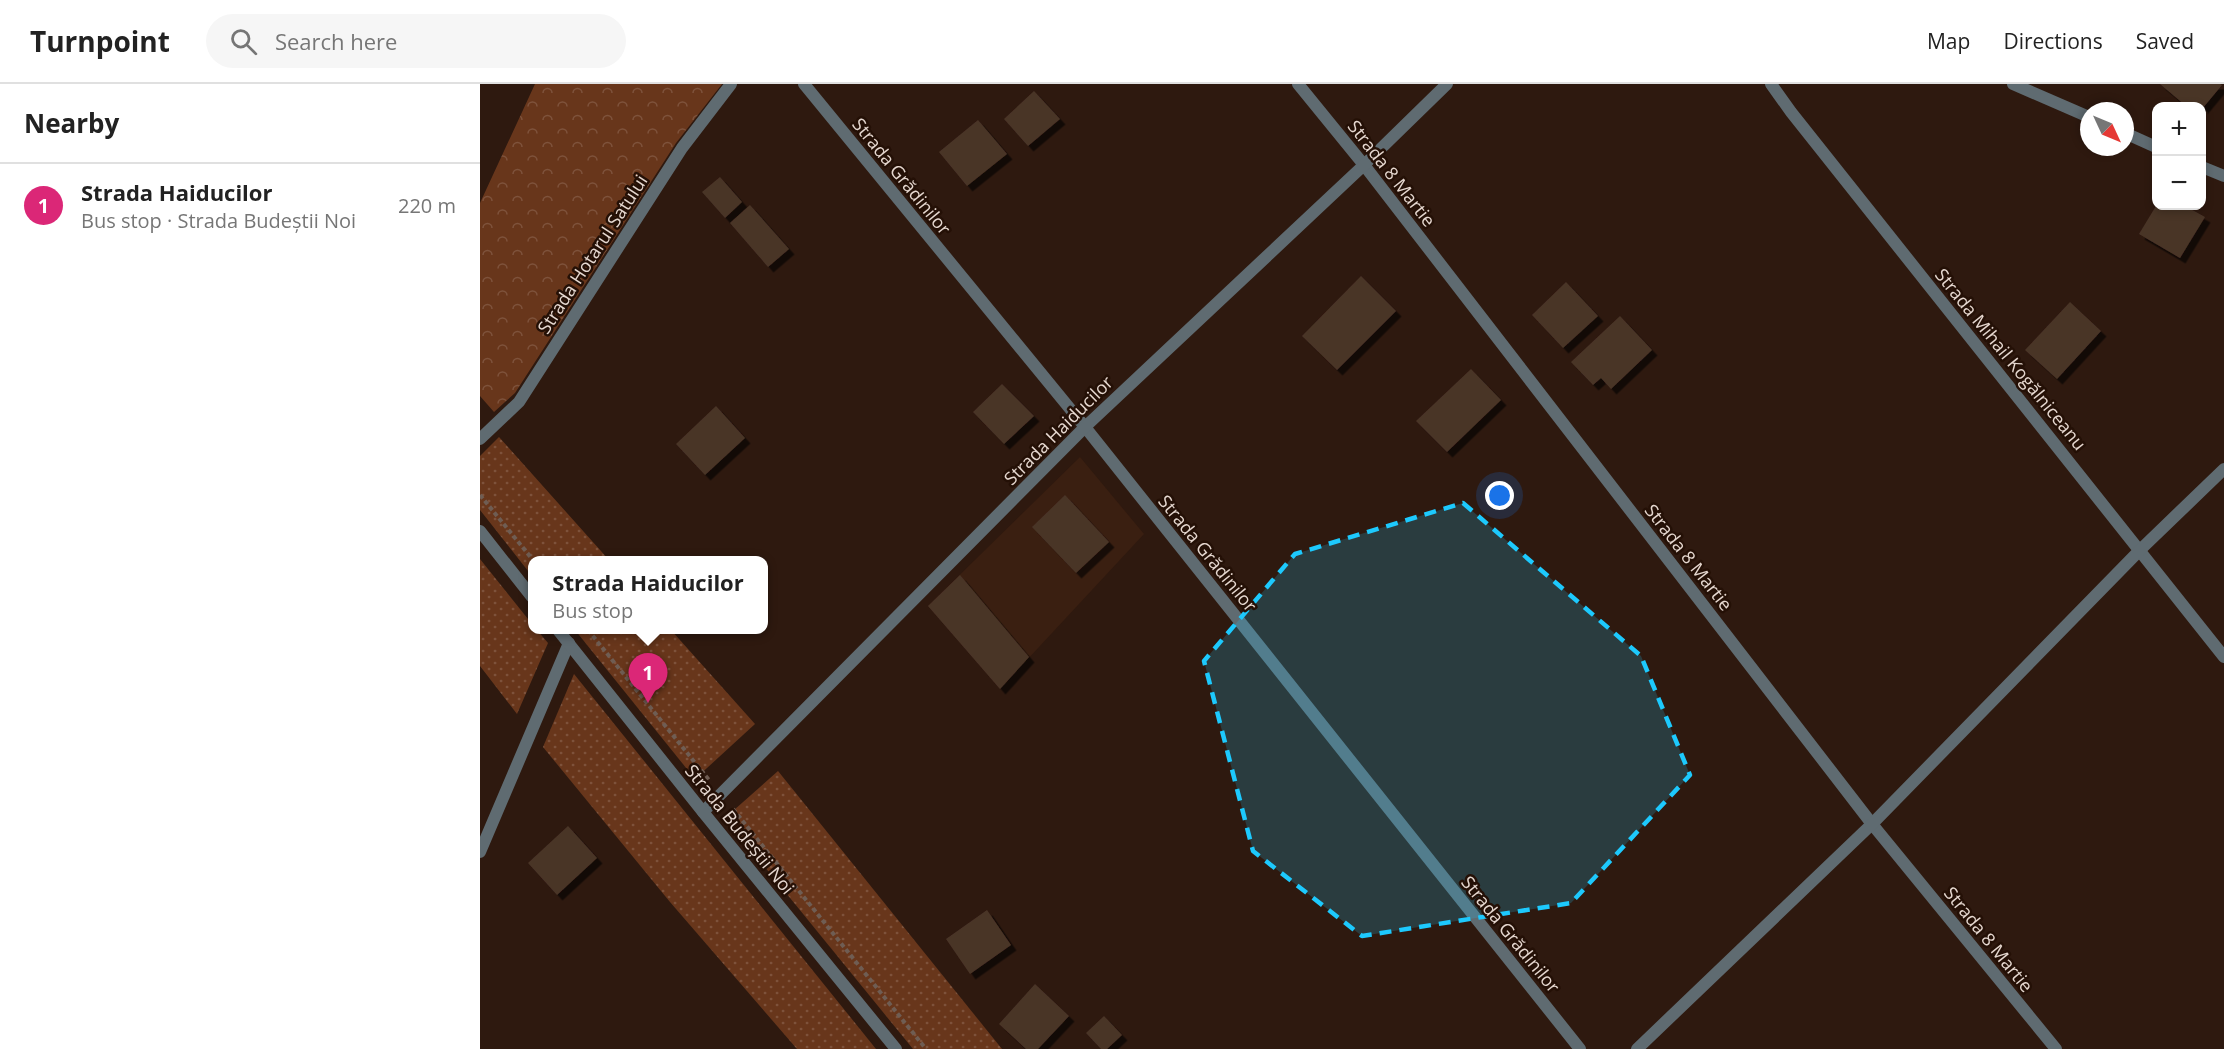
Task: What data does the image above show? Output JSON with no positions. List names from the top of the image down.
{
  "streets": {
    "street": [
      "Strada 8 Martie",
      "Strada Grădinilor",
      "Strada Hotarul Satului",
      "Strada Mihail Kogălniceanu",
      "Strada Haiducilor",
      "Strada Budeștii Noi"
    ]
  },
  "crossings": [
    ["Strada 8 Martie", "Strada Haiducilor"],
    ["Strada Grădinilor", "Strada Haiducilor"],
    ["Strada Haiducilor", "Strada Budeștii Noi"]
  ],
  "north": "bottom right",
  "page": {
    "header": "Turnpoint",
    "search": "Search here",
    "nav": ["Map", "Directions", "Saved"],
    "heading": "Nearby",
    "map_buttons": ["+", "−"],
    "list": [
      {
        "mark": "1",
        "name": "Strada Haiducilor",
        "note": "Bus stop · Strada Budeștii Noi",
        "value": "220 m"
      }
    ],
    "popup": ["Strada Haiducilor", "Bus stop"],
    "pins": "1"
  }
}
